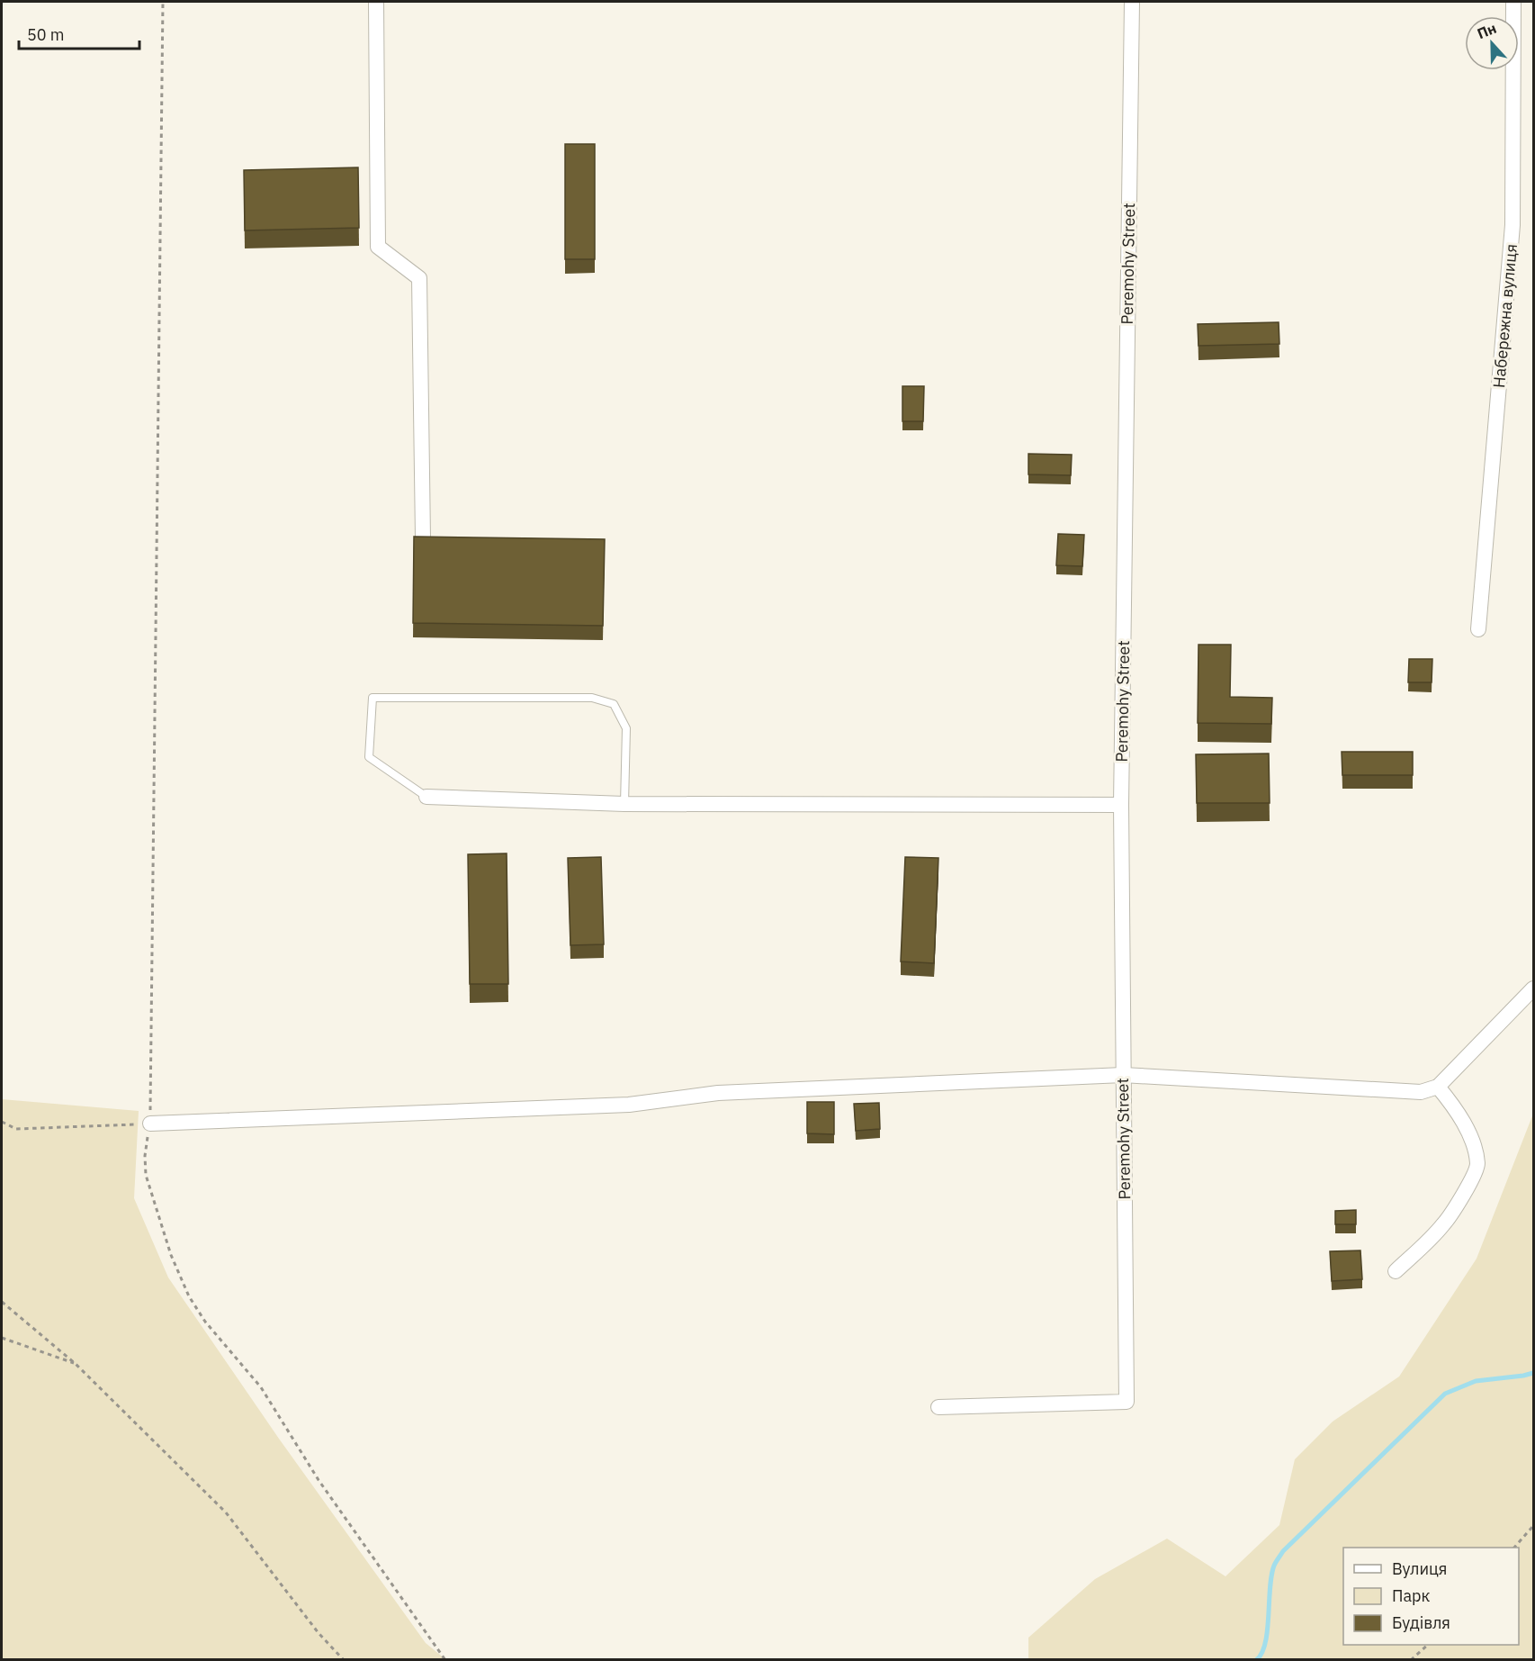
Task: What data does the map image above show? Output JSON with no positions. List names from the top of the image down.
{
  "streets": {
    "street": ["Peremohy Street", "Набережна вулиця"]
  },
  "legend": ["Вулиця", "Парк", "Будівля"],
  "scale_bar": "50 m",
  "north": "top"
}
